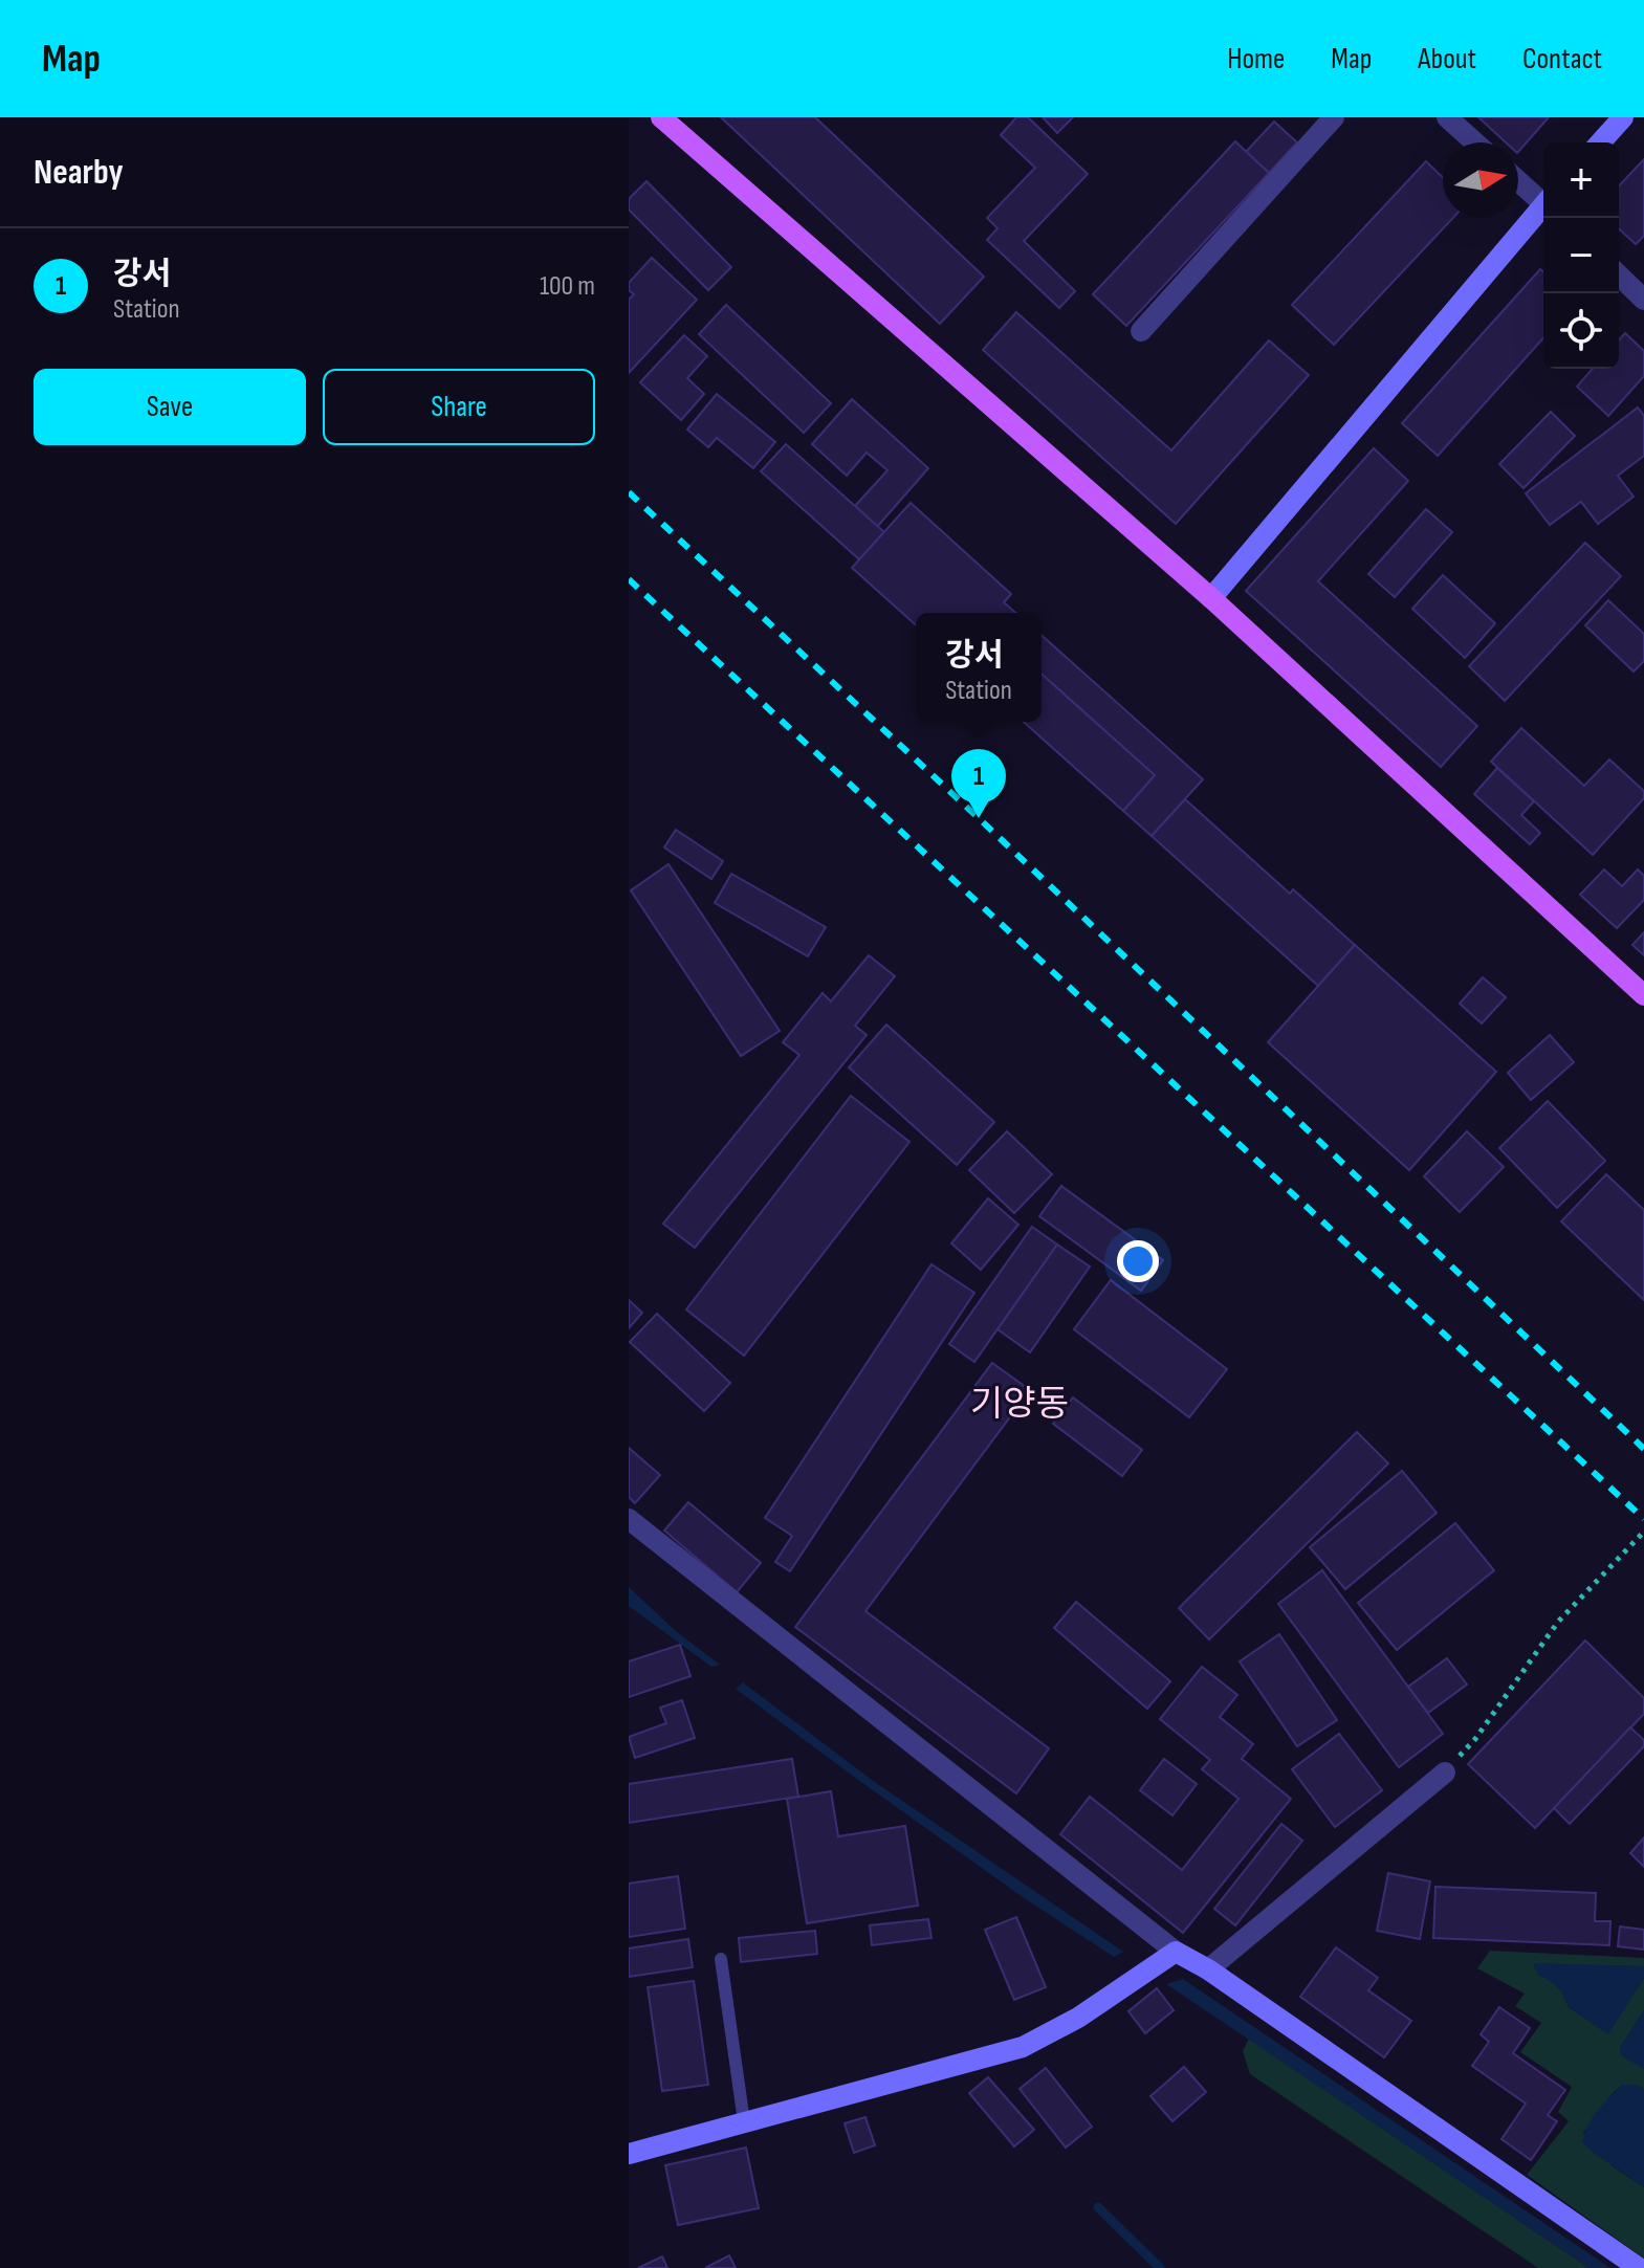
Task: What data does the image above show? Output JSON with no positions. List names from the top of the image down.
{
  "districts": ["기양동"],
  "north": "right",
  "page": {
    "header": "Map",
    "nav": [
      "Home",
      "Map",
      "About",
      "Contact"
    ],
    "heading": "Nearby",
    "map_buttons": ["+", "−"],
    "list": [
      {
        "mark": "1",
        "name": "강서",
        "note": "Station",
        "value": "100 m"
      }
    ],
    "buttons": ["Save", "Share"],
    "popup": ["강서", "Station"],
    "pins": "1"
  }
}
